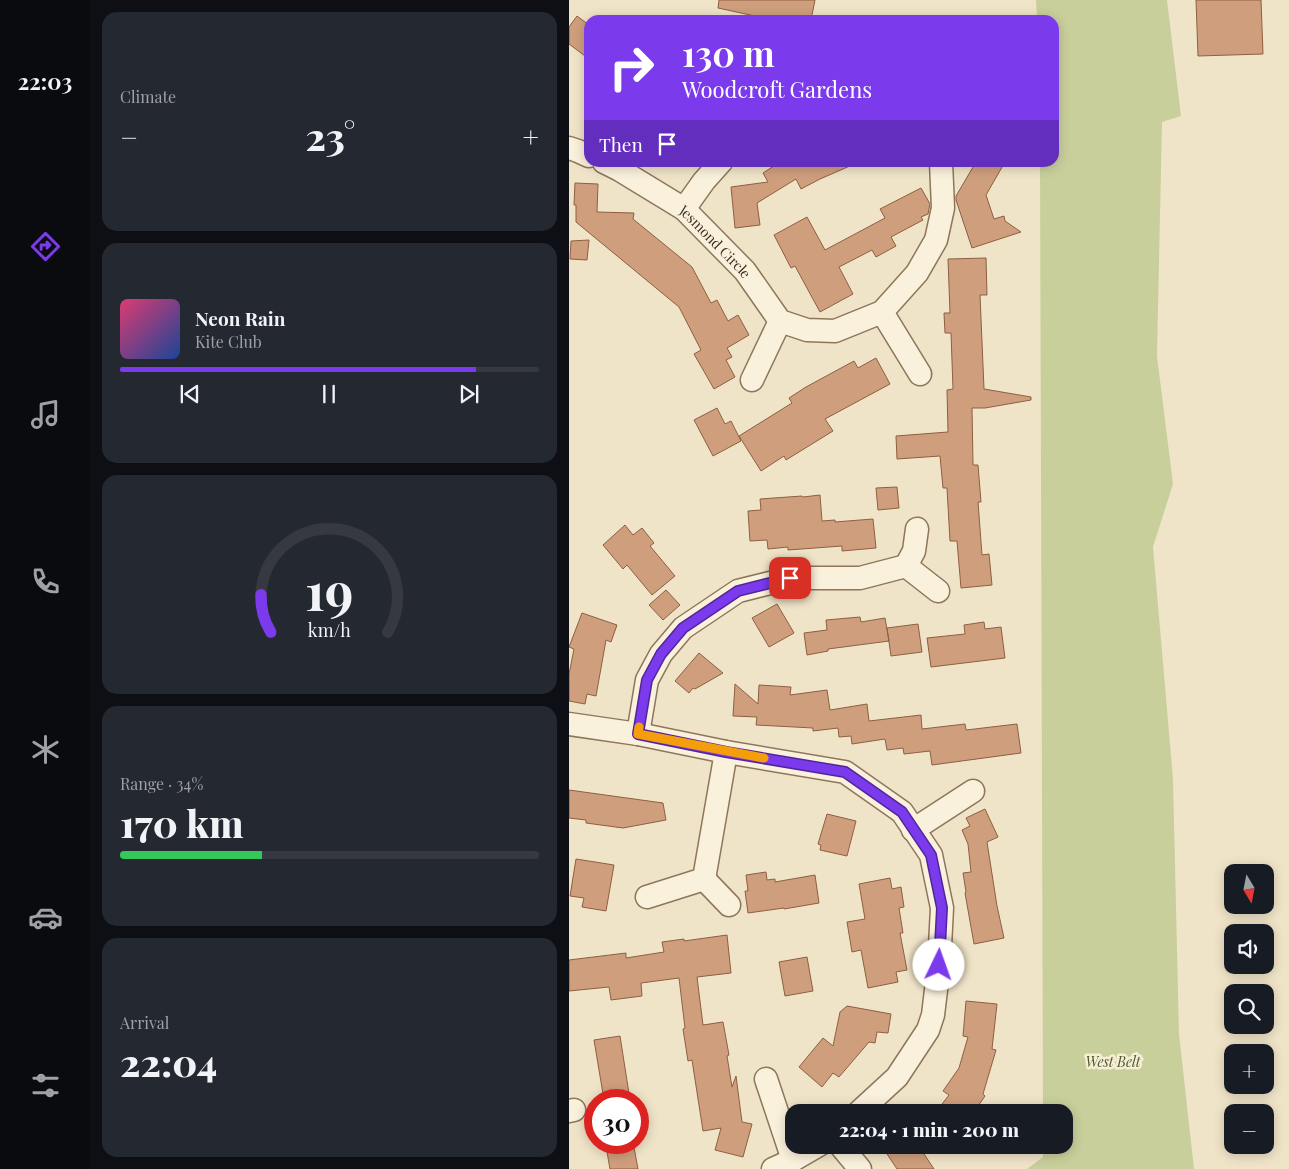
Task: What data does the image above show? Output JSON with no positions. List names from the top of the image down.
{
  "streets": {
    "street": ["Jesmond Circle"]
  },
  "parks": ["West Belt"],
  "north": "bottom",
  "page": {
    "tabs": "22:03",
    "tile": [
      "Climate",
      ["Range · 34%", "170 km"],
      ["Arrival", "22:04"]
    ],
    "turn": ["130 m", "Woodcroft Gardens"],
    "heat": ["−", "23°", "+"],
    "then": "Then",
    "song": ["Neon Rain", "Kite Club"],
    "map_buttons": ["+", "−"],
    "limit": "30",
    "trip": "22:04 · 1 min · 200 m",
    "gauge": ["19", "km/h"]
  }
}
